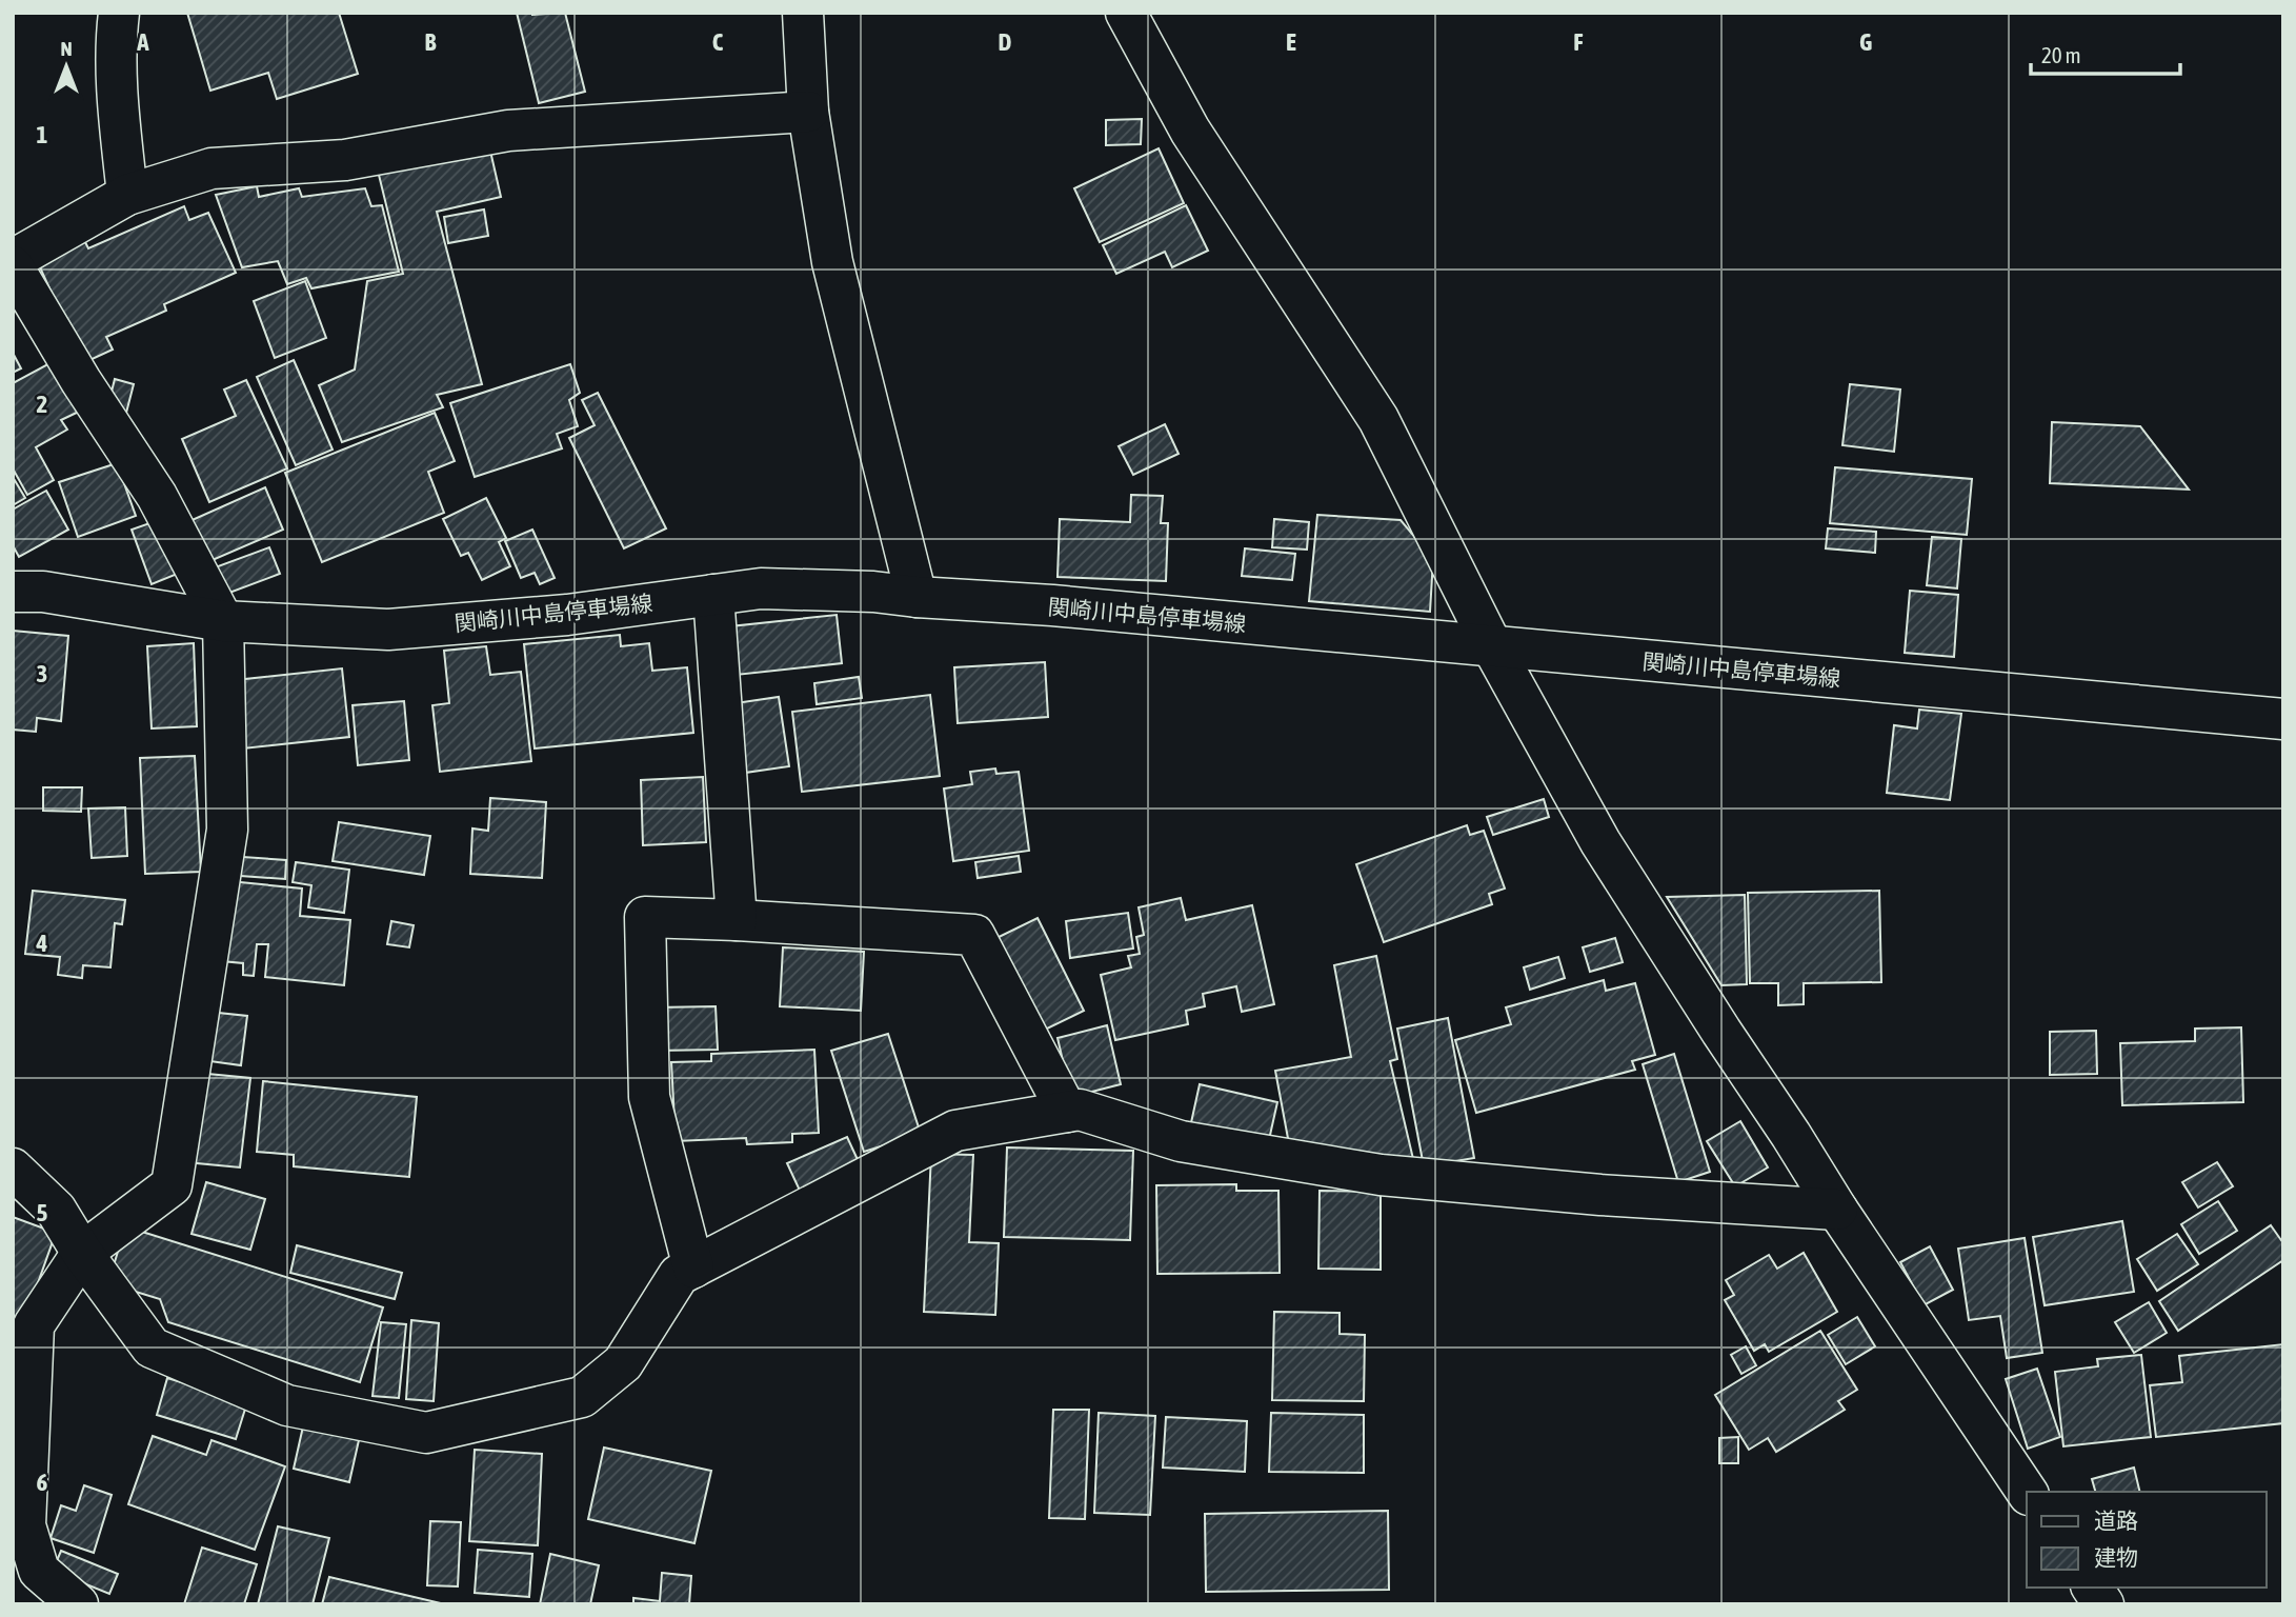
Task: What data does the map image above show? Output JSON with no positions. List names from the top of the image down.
{
  "streets": {
    "street": ["関崎川中島停車場線"]
  },
  "legend": ["道路", "建物"],
  "scale_bar": "20 m",
  "north": "top",
  "grid": {
    "columns": [
      "A",
      "B",
      "C",
      "D",
      "E",
      "F",
      "G"
    ],
    "rows": [
      "1",
      "2",
      "3",
      "4",
      "5",
      "6"
    ]
  }
}
